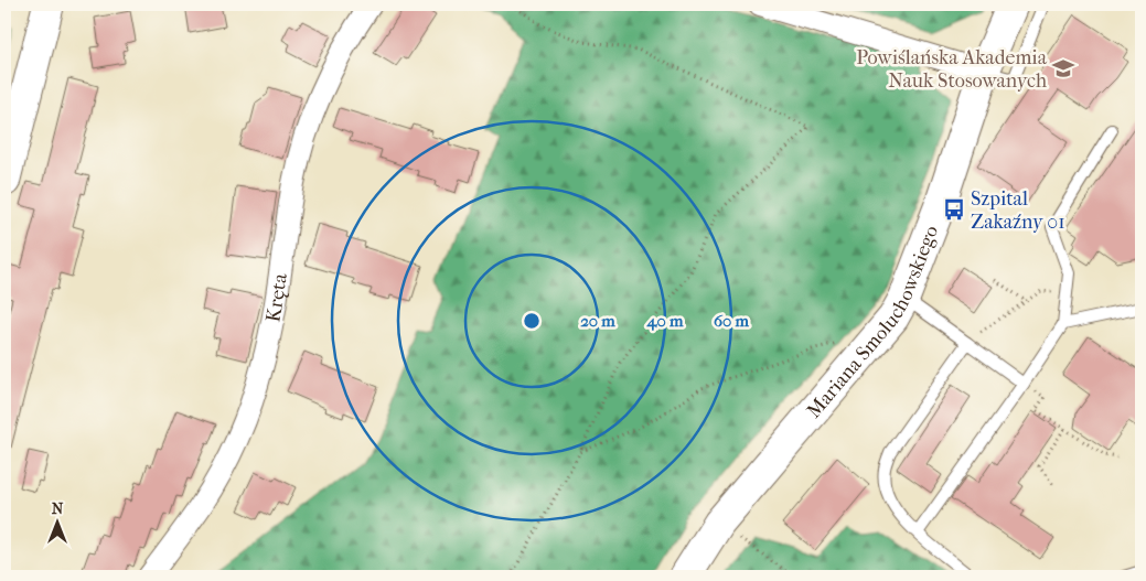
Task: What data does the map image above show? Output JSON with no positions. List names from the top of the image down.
{
  "streets": {
    "street": ["Kręta", "Mariana Smoluchowskiego"]
  },
  "places": {
    "school or university": ["Powiślańska Akademia Nauk Stosowanych"],
    "bus stop": ["Szpital Zakaźny 01"]
  },
  "north": "top",
  "rings": ["20 m", "40 m", "60 m"]
}
